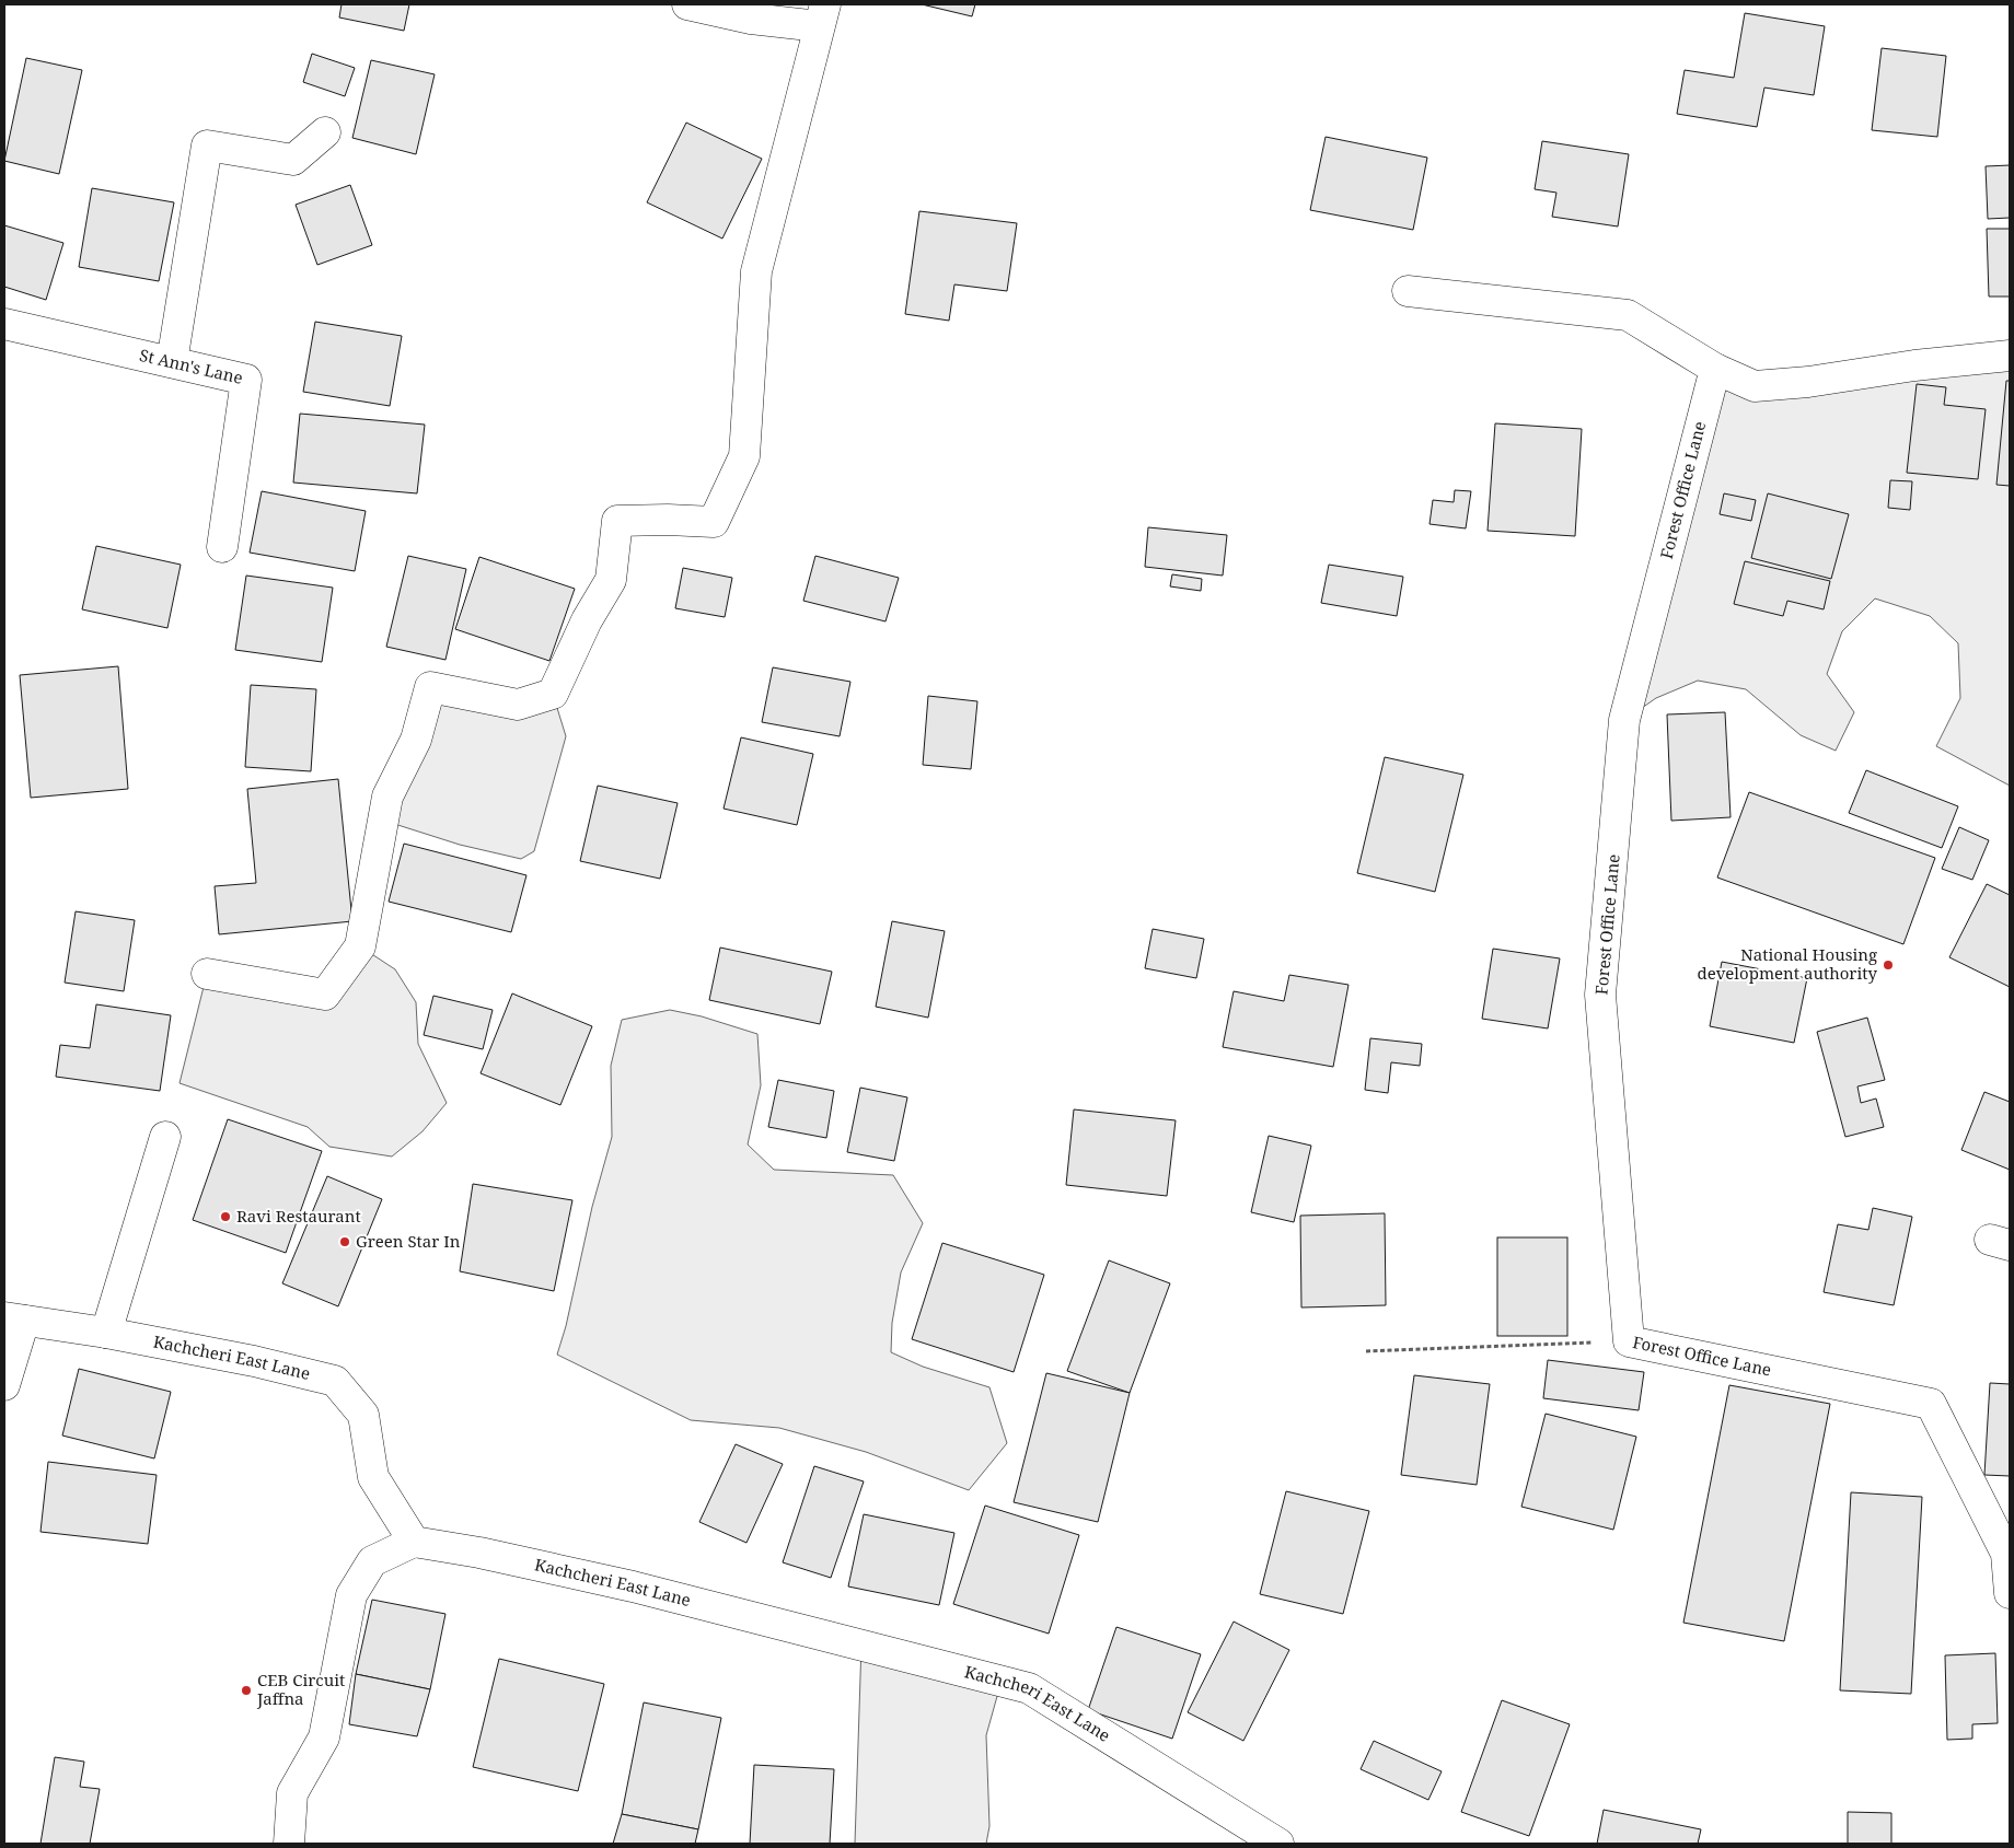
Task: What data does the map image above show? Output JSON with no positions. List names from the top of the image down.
{
  "streets": {
    "street": ["St Ann's Lane", "Forest Office Lane", "Kachcheri East Lane"]
  },
  "places": [
    "National Housing development authority",
    "Ravi Restaurant",
    "Green Star In",
    "CEB Circuit Jaffna"
  ]
}
